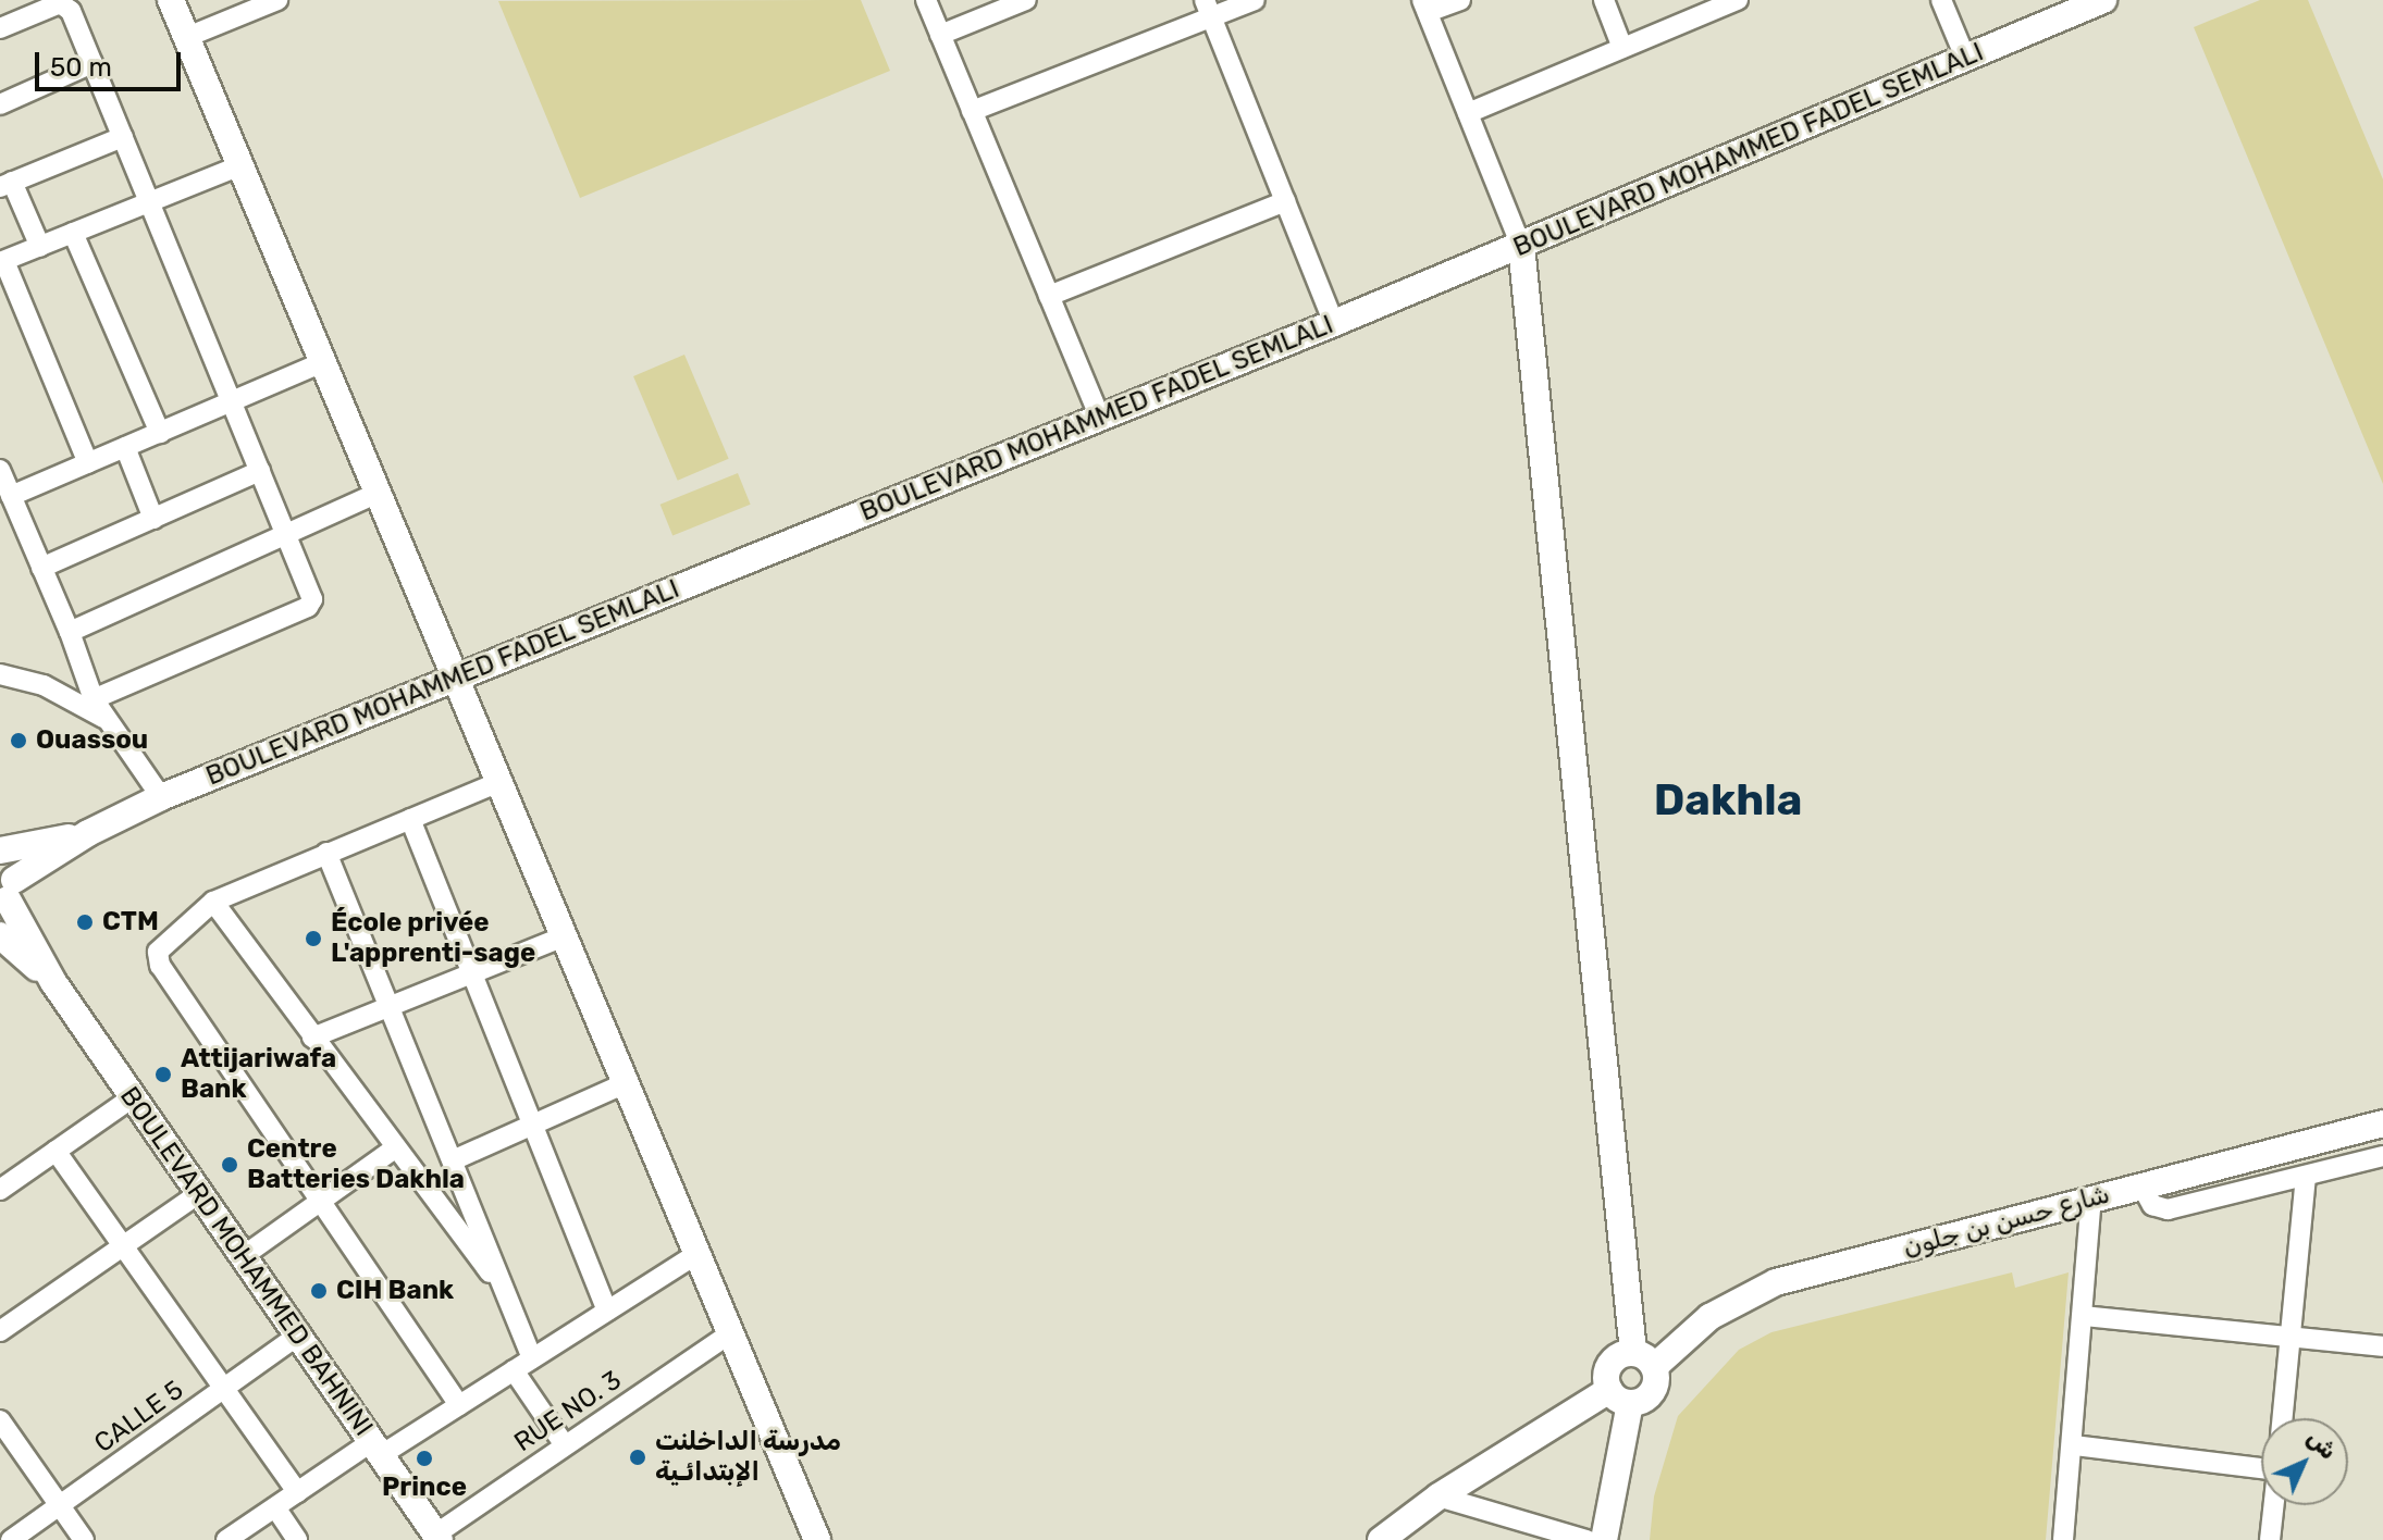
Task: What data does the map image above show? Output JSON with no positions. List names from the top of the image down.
{
  "streets": {
    "street": [
      "BOULEVARD MOHAMMED FADEL SEMLALI",
      "شارع حسن بن جلون",
      "BOULEVARD MOHAMMED BAHNINI",
      "RUE NO. 3",
      "CALLE 5"
    ]
  },
  "crossings": [
    ["BOULEVARD MOHAMMED FADEL SEMLALI", "BOULEVARD MOHAMMED BAHNINI"],
    ["BOULEVARD MOHAMMED BAHNINI", "RUE NO. 3"],
    ["BOULEVARD MOHAMMED BAHNINI", "CALLE 5"]
  ],
  "districts": ["Dakhla"],
  "places": [
    "Ouassou",
    "CTM",
    "École privée L'apprenti-sage",
    "Attijariwafa Bank",
    "Centre Batteries Dakhla",
    "CIH Bank",
    "مدرسة الداخلنت الإبتدائـية",
    "Prince"
  ],
  "scale_bar": "50 m",
  "north": "top right"
}
